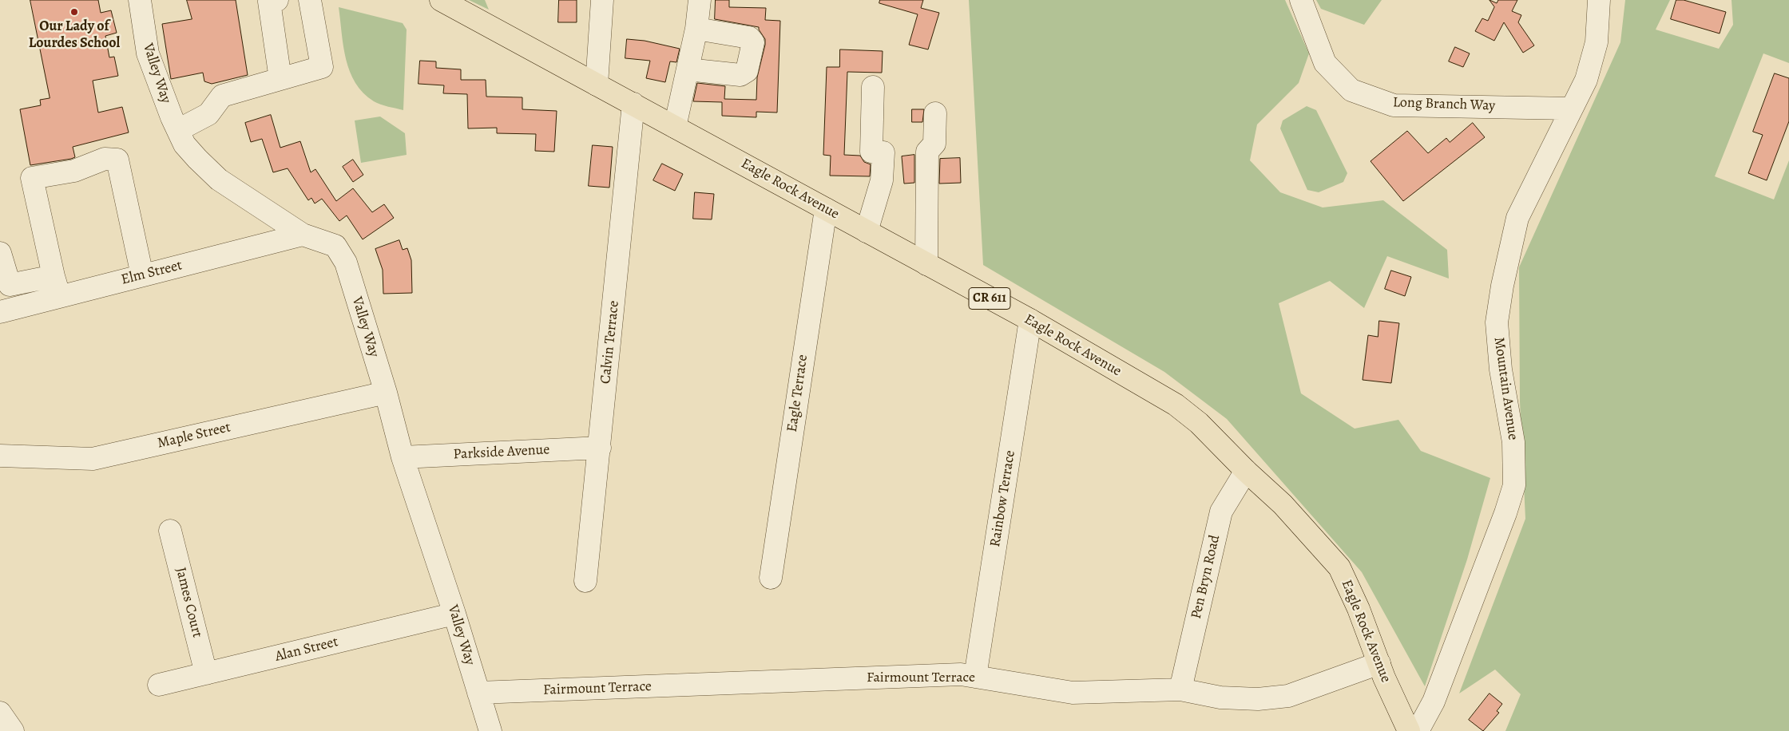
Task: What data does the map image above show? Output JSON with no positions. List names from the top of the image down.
{
  "streets": {
    "main road": ["Eagle Rock Avenue", "CR 611"],
    "street": [
      "Valley Way",
      "Long Branch Way",
      "Elm Street",
      "Calvin Terrace",
      "Mountain Avenue",
      "Eagle Terrace",
      "Maple Street",
      "Parkside Avenue",
      "Rainbow Terrace",
      "Pen Bryn Road",
      "James Court",
      "Alan Street",
      "Fairmount Terrace"
    ]
  },
  "crossings": [
    ["Valley Way", "Elm Street"],
    ["Valley Way", "Maple Street"],
    ["Valley Way", "Parkside Avenue"],
    ["Valley Way", "Alan Street"],
    ["Valley Way", "Fairmount Terrace"],
    ["Long Branch Way", "Mountain Avenue"],
    ["Eagle Rock Avenue", "Calvin Terrace"],
    ["Eagle Rock Avenue", "Eagle Terrace"],
    ["Eagle Rock Avenue", "Rainbow Terrace"],
    ["Eagle Rock Avenue", "Pen Bryn Road"],
    ["Eagle Rock Avenue", "Fairmount Terrace"],
    ["Calvin Terrace", "Parkside Avenue"],
    ["Rainbow Terrace", "Fairmount Terrace"],
    ["Pen Bryn Road", "Fairmount Terrace"],
    ["James Court", "Alan Street"]
  ],
  "places": ["Our Lady of Lourdes School"]
}
